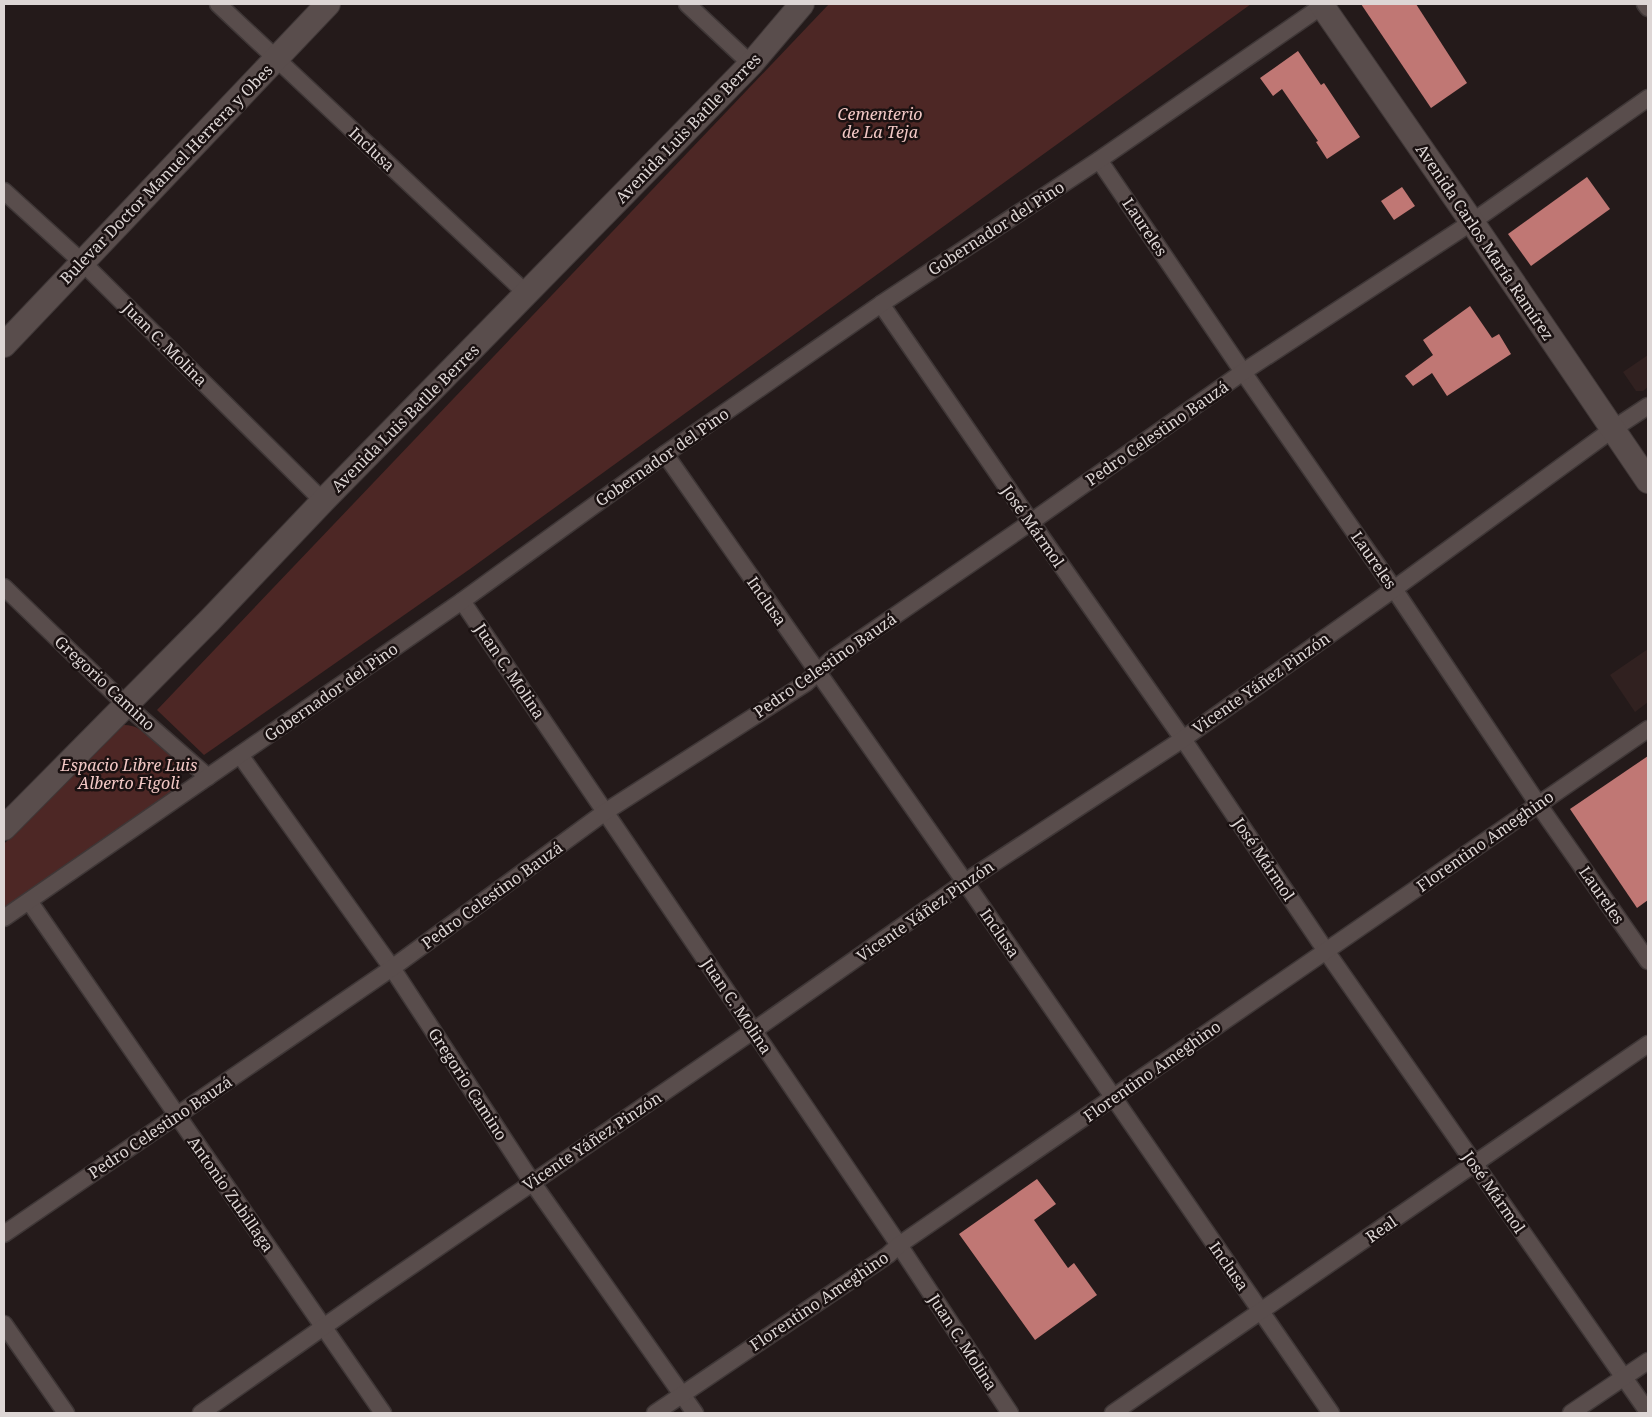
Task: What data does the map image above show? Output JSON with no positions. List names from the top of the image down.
{
  "streets": {
    "main road": ["Avenida Luis Batlle Berres", "Bulevar Doctor Manuel Herrera y Obes", "Avenida Carlos María Ramírez"],
    "street": [
      "Inclusa",
      "Laureles",
      "Gobernador del Pino",
      "Juan C. Molina",
      "Pedro Celestino Bauzá",
      "José Mármol",
      "Gregorio Camino",
      "Vicente Yáñez Pinzón",
      "Florentino Ameghino",
      "Antonio Zubillaga",
      "Real"
    ]
  },
  "crossings": [
    ["Avenida Luis Batlle Berres", "Inclusa"],
    ["Avenida Luis Batlle Berres", "Juan C. Molina"],
    ["Avenida Luis Batlle Berres", "Gregorio Camino"],
    ["Inclusa", "Bulevar Doctor Manuel Herrera y Obes"],
    ["Inclusa", "Gobernador del Pino"],
    ["Inclusa", "Pedro Celestino Bauzá"],
    ["Inclusa", "Vicente Yáñez Pinzón"],
    ["Inclusa", "Florentino Ameghino"],
    ["Inclusa", "Real"],
    ["Bulevar Doctor Manuel Herrera y Obes", "Juan C. Molina"],
    ["Laureles", "Gobernador del Pino"],
    ["Laureles", "Pedro Celestino Bauzá"],
    ["Laureles", "Vicente Yáñez Pinzón"],
    ["Laureles", "Florentino Ameghino"],
    ["Gobernador del Pino", "Avenida Carlos María Ramírez"],
    ["Gobernador del Pino", "Juan C. Molina"],
    ["Gobernador del Pino", "José Mármol"],
    ["Gobernador del Pino", "Gregorio Camino"],
    ["Gobernador del Pino", "Antonio Zubillaga"],
    ["Avenida Carlos María Ramírez", "Pedro Celestino Bauzá"],
    ["Avenida Carlos María Ramírez", "Vicente Yáñez Pinzón"],
    ["Juan C. Molina", "Pedro Celestino Bauzá"],
    ["Juan C. Molina", "Vicente Yáñez Pinzón"],
    ["Juan C. Molina", "Florentino Ameghino"],
    ["Pedro Celestino Bauzá", "José Mármol"],
    ["Pedro Celestino Bauzá", "Gregorio Camino"],
    ["Pedro Celestino Bauzá", "Antonio Zubillaga"],
    ["José Mármol", "Vicente Yáñez Pinzón"],
    ["José Mármol", "Florentino Ameghino"],
    ["José Mármol", "Real"],
    ["Gregorio Camino", "Vicente Yáñez Pinzón"],
    ["Gregorio Camino", "Florentino Ameghino"],
    ["Vicente Yáñez Pinzón", "Antonio Zubillaga"]
  ],
  "parks": ["Cementerio de La Teja", "Espacio Libre Luis Alberto Figoli"]
}
